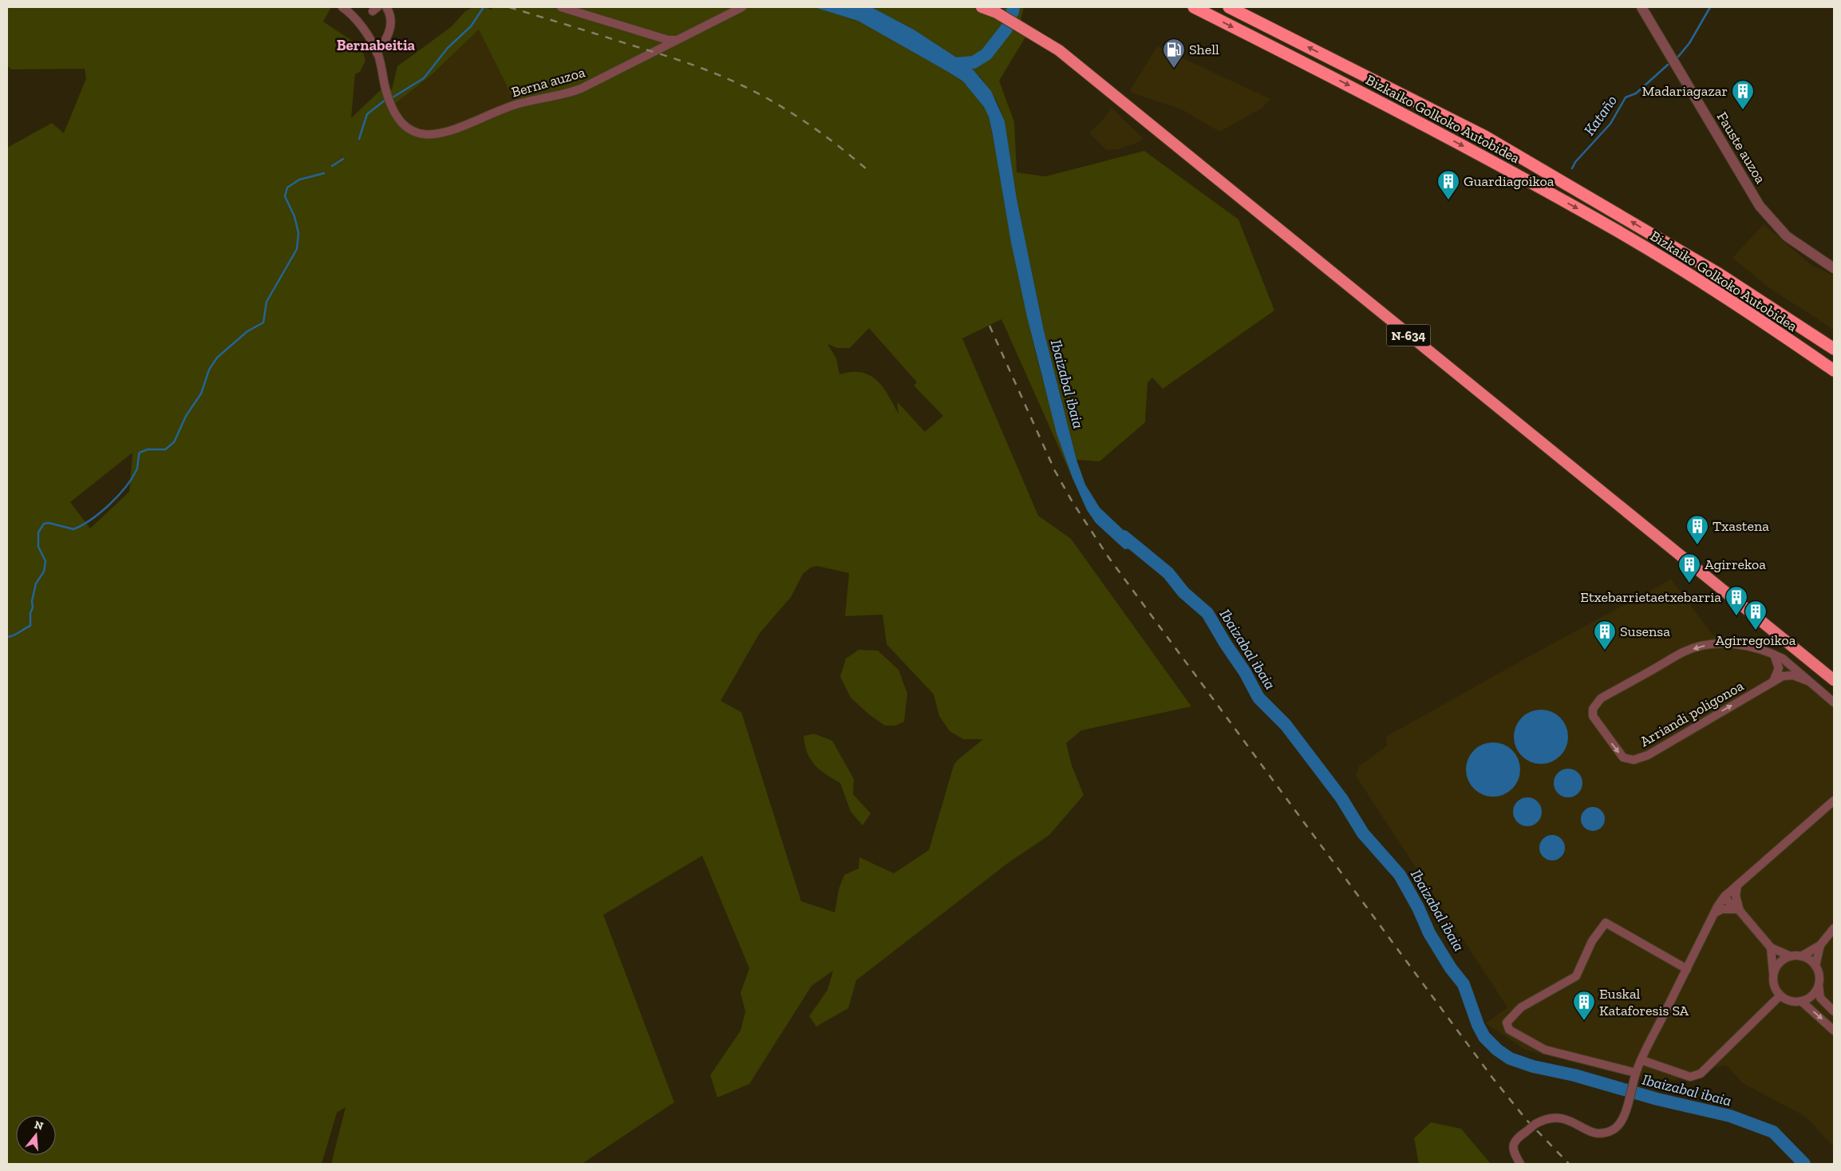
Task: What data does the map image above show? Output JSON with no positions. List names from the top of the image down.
{
  "streets": {
    "highway": ["Bizkaiko Golkoko Autobidea", "N-634"],
    "street": ["Berna auzoa", "Fauste auzoa", "Arriandi poligonoa"]
  },
  "districts": ["Bernabeitia"],
  "water": ["Kataño", "Ibaizabal ibaia"],
  "places": {
    "fuel station": ["Shell"],
    "building": [
      "Madariagazar",
      "Guardiagoikoa",
      "Txastena",
      "Agirrekoa",
      "Etxebarrietaetxebarria",
      "Agirregoikoa",
      "Susensa",
      "Euskal Kataforesis SA"
    ]
  },
  "north": "top"
}
